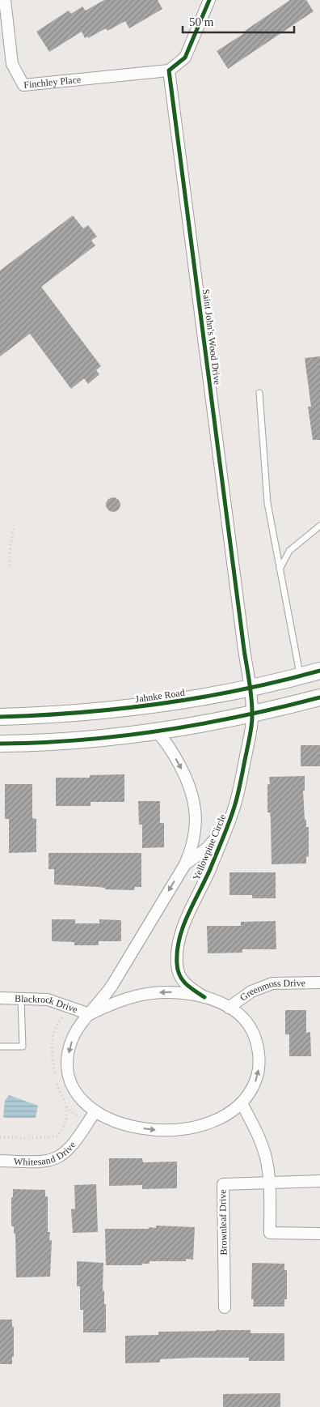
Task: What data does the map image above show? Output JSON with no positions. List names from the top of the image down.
{
  "streets": {
    "main road": ["Jahnke Road"],
    "street": [
      "Finchley Place",
      "Saint John's Wood Drive",
      "Yellowpine Circle",
      "Greenmoss Drive",
      "Blackrock Drive",
      "Whitesand Drive",
      "Brownleaf Drive"
    ]
  },
  "crossings": [
    ["Finchley Place", "Saint John's Wood Drive"],
    ["Saint John's Wood Drive", "Jahnke Road"],
    ["Saint John's Wood Drive", "Yellowpine Circle"],
    ["Jahnke Road", "Yellowpine Circle"],
    ["Yellowpine Circle", "Greenmoss Drive"],
    ["Yellowpine Circle", "Blackrock Drive"],
    ["Yellowpine Circle", "Whitesand Drive"]
  ],
  "scale_bar": "50 m"
}
